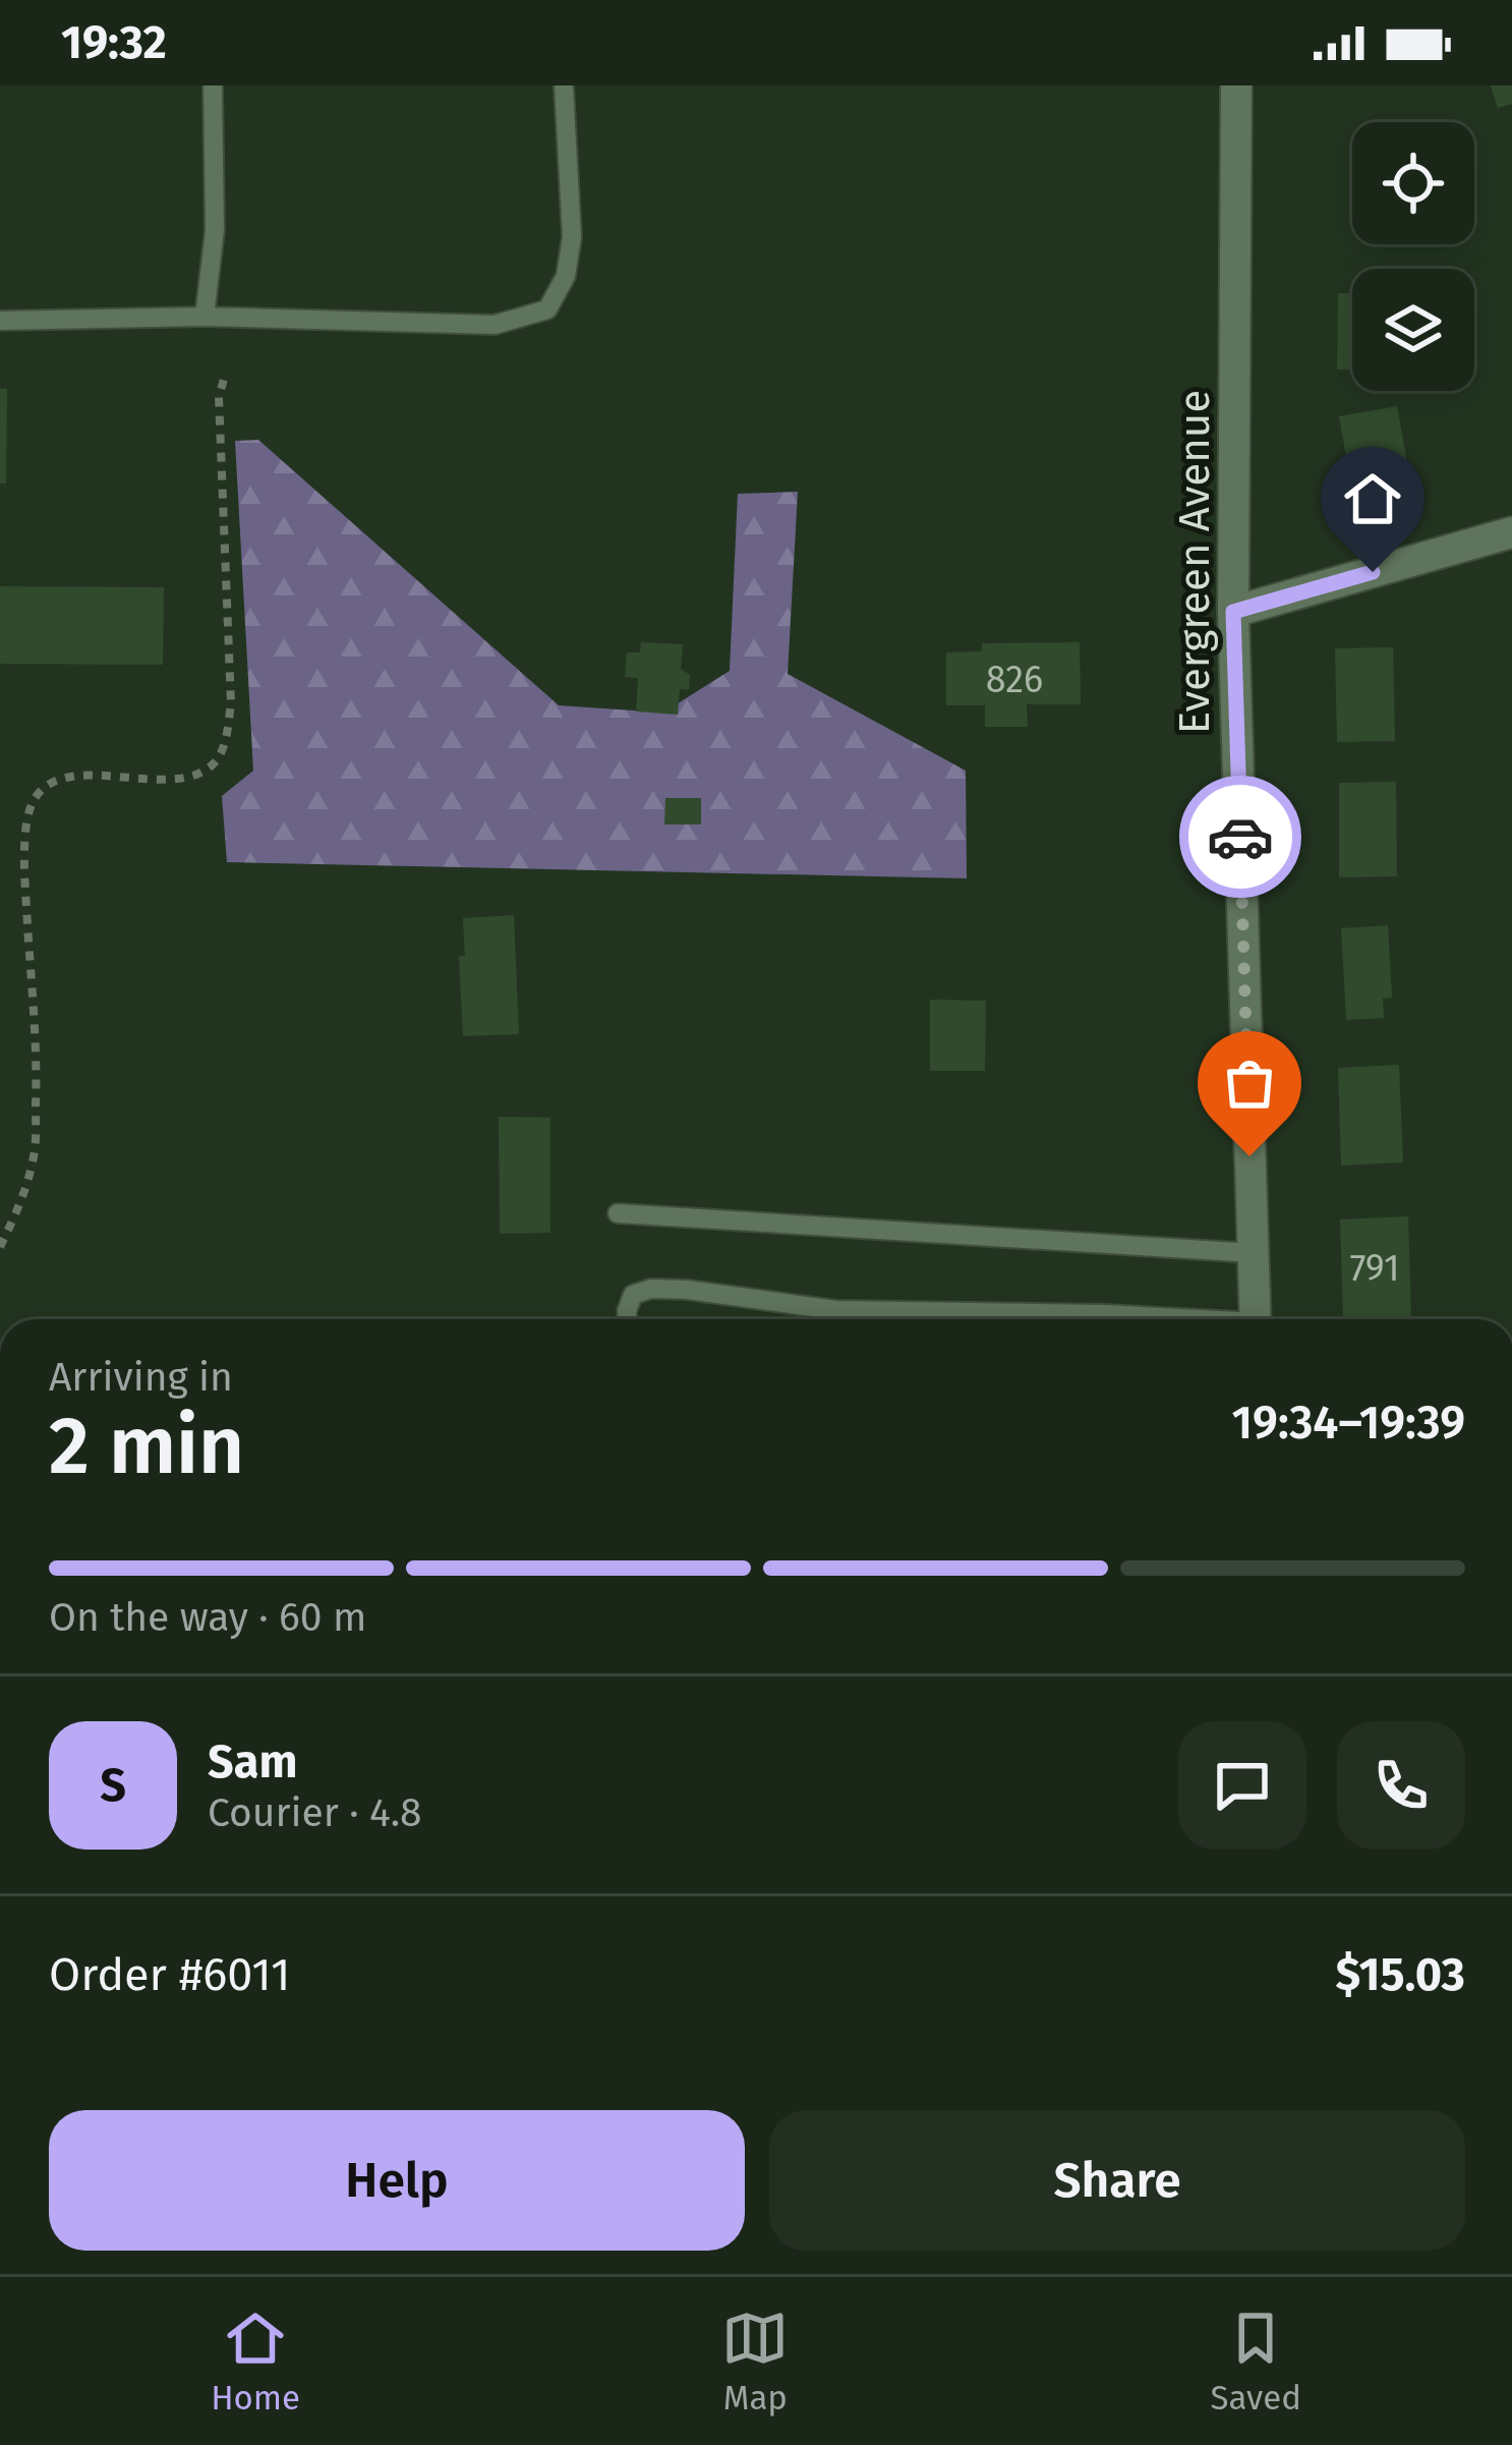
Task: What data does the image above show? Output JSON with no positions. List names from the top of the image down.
{
  "streets": {
    "street": ["Evergreen Avenue"]
  },
  "house_numbers": ["826", "791"],
  "page": {
    "status": "19:32",
    "heading": ["2 min", "Arriving in", "19:34–19:39"],
    "panel": [
      "Sam",
      "Courier · 4.8",
      "Order #6011",
      "$15.03"
    ],
    "bar": "On the way · 60 m",
    "round": "S",
    "buttons": ["Help", "Share"],
    "tabs": ["Home", "Map", "Saved"]
  }
}
